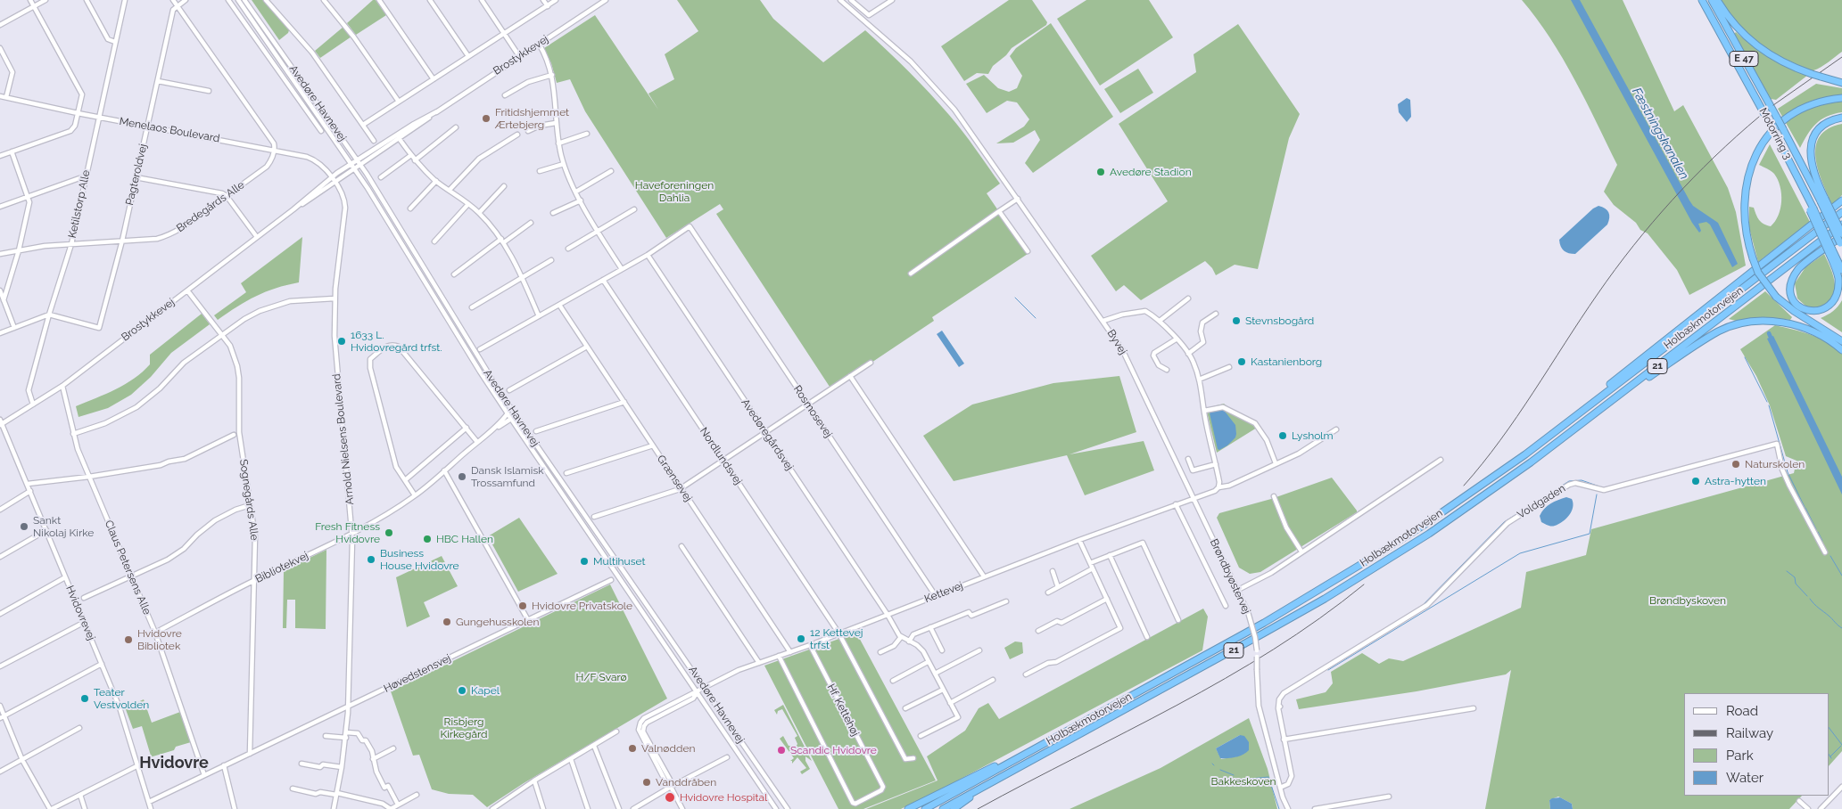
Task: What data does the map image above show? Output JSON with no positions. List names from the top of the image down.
{
  "streets": {
    "highway": [
      "E 47",
      "Motorring 3",
      "Holbækmotorvejen",
      "21"
    ],
    "street": [
      "Brostykkevej",
      "Avedøre Havnevej",
      "Menelaos Boulevard",
      "Pagteroldvej",
      "Ketilstorp Alle",
      "Bredegårds Alle",
      "Byvej",
      "Rosmosevej",
      "Avedøregårdsvej",
      "Arnold Nielsens Boulevard",
      "Nordlundsvej",
      "Grænsevej",
      "Sognegårds Alle",
      "Voldgaden",
      "Claus Petersens Alle",
      "Bibliotekvej",
      "Brøndbyøstervej",
      "Kettevej",
      "Hvidovrevej",
      "Høvedstensvej",
      "Hf. Kettehøj"
    ]
  },
  "crossings": [
    ["Brostykkevej", "Avedøre Havnevej"],
    ["Brostykkevej", "Menelaos Boulevard"],
    ["Brostykkevej", "Ketilstorp Alle"],
    ["Brostykkevej", "Arnold Nielsens Boulevard"],
    ["Brostykkevej", "Sognegårds Alle"],
    ["Brostykkevej", "Claus Petersens Alle"],
    ["Brostykkevej", "Hvidovrevej"],
    ["Avedøre Havnevej", "Bibliotekvej"],
    ["Avedøre Havnevej", "Kettevej"],
    ["Menelaos Boulevard", "Pagteroldvej"],
    ["Menelaos Boulevard", "Ketilstorp Alle"],
    ["Menelaos Boulevard", "Bredegårds Alle"],
    ["Menelaos Boulevard", "Arnold Nielsens Boulevard"],
    ["Pagteroldvej", "Ketilstorp Alle"],
    ["Pagteroldvej", "Bredegårds Alle"],
    ["Ketilstorp Alle", "Bredegårds Alle"],
    ["Byvej", "Brøndbyøstervej"],
    ["Byvej", "Kettevej"],
    ["Rosmosevej", "Avedøregårdsvej"],
    ["Rosmosevej", "Kettevej"],
    ["Avedøregårdsvej", "Kettevej"],
    ["Arnold Nielsens Boulevard", "Bibliotekvej"],
    ["Arnold Nielsens Boulevard", "Høvedstensvej"],
    ["Nordlundsvej", "Kettevej"],
    ["Grænsevej", "Kettevej"],
    ["Sognegårds Alle", "Bibliotekvej"],
    ["Sognegårds Alle", "Høvedstensvej"],
    ["Claus Petersens Alle", "Bibliotekvej"],
    ["Claus Petersens Alle", "Høvedstensvej"],
    ["Brøndbyøstervej", "Kettevej"],
    ["Kettevej", "Hf. Kettehøj"],
    ["Hvidovrevej", "Høvedstensvej"]
  ],
  "districts": ["Hvidovre"],
  "water": ["Fæstningskanalen"],
  "parks": [
    "Haveforeningen Dahlia",
    "Brøndbyskoven",
    "H/F Svarø",
    "Risbjerg Kirkegård",
    "Bakkeskoven"
  ],
  "places": [
    "Fritidshjemmet Ærtebjerg",
    "Avedøre Stadion",
    "Stevnsbogård",
    "1633 L. Hvidovregård trfst.",
    "Kastanienborg",
    "Lysholm",
    "Naturskolen",
    "Dansk Islamisk Trossamfund",
    "Astra-hytten",
    "Sankt Nikolaj Kirke",
    "Fresh Fitness Hvidovre",
    "HBC Hallen",
    "Business House Hvidovre",
    "Multihuset",
    "Hvidovre Privatskole",
    "Gungehusskolen",
    "12 Kettevej trfst",
    "Hvidovre Bibliotek",
    "Kapel",
    "Teater Vestvolden",
    "Valnødden",
    "Scandic Hvidovre",
    "Vanddråben",
    "Hvidovre Hospital"
  ],
  "legend": [
    "Road",
    "Railway",
    "Park",
    "Water"
  ]
}
